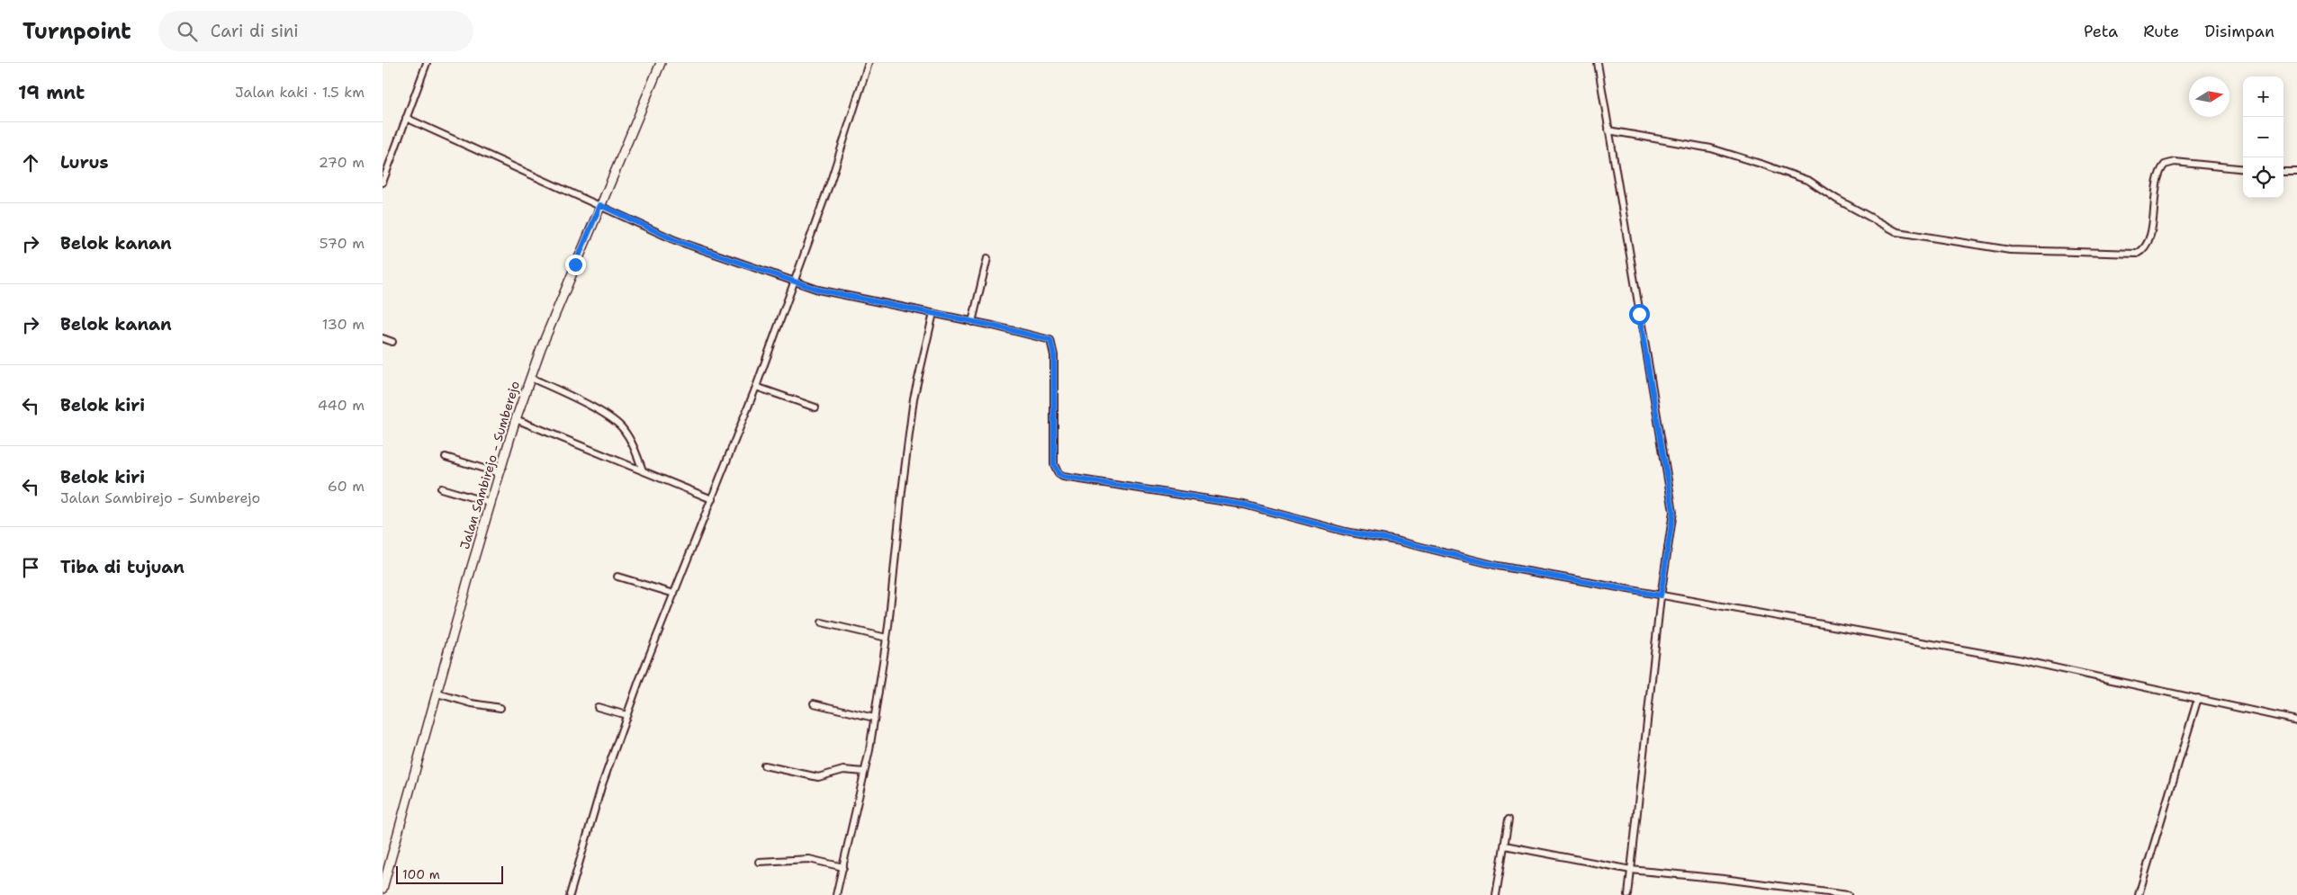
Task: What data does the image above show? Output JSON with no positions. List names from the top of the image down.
{
  "streets": {
    "main road": ["Jalan Sambirejo - Sumberejo"]
  },
  "scale_bar": "100 m",
  "north": "right",
  "page": {
    "header": "Turnpoint",
    "search": "Cari di sini",
    "nav": ["Peta", "Rute", "Disimpan"],
    "heading": ["19 mnt", "Jalan kaki · 1.5 km"],
    "map_buttons": ["+", "−"],
    "list": [
      ["Lurus", "270 m"],
      ["Belok kanan", "570 m"],
      ["Belok kanan", "130 m"],
      ["Belok kiri", "440 m"],
      ["Belok kiri", "Jalan Sambirejo - Sumberejo", "60 m"],
      "Tiba di tujuan"
    ],
    "scale": "100 m"
  }
}
